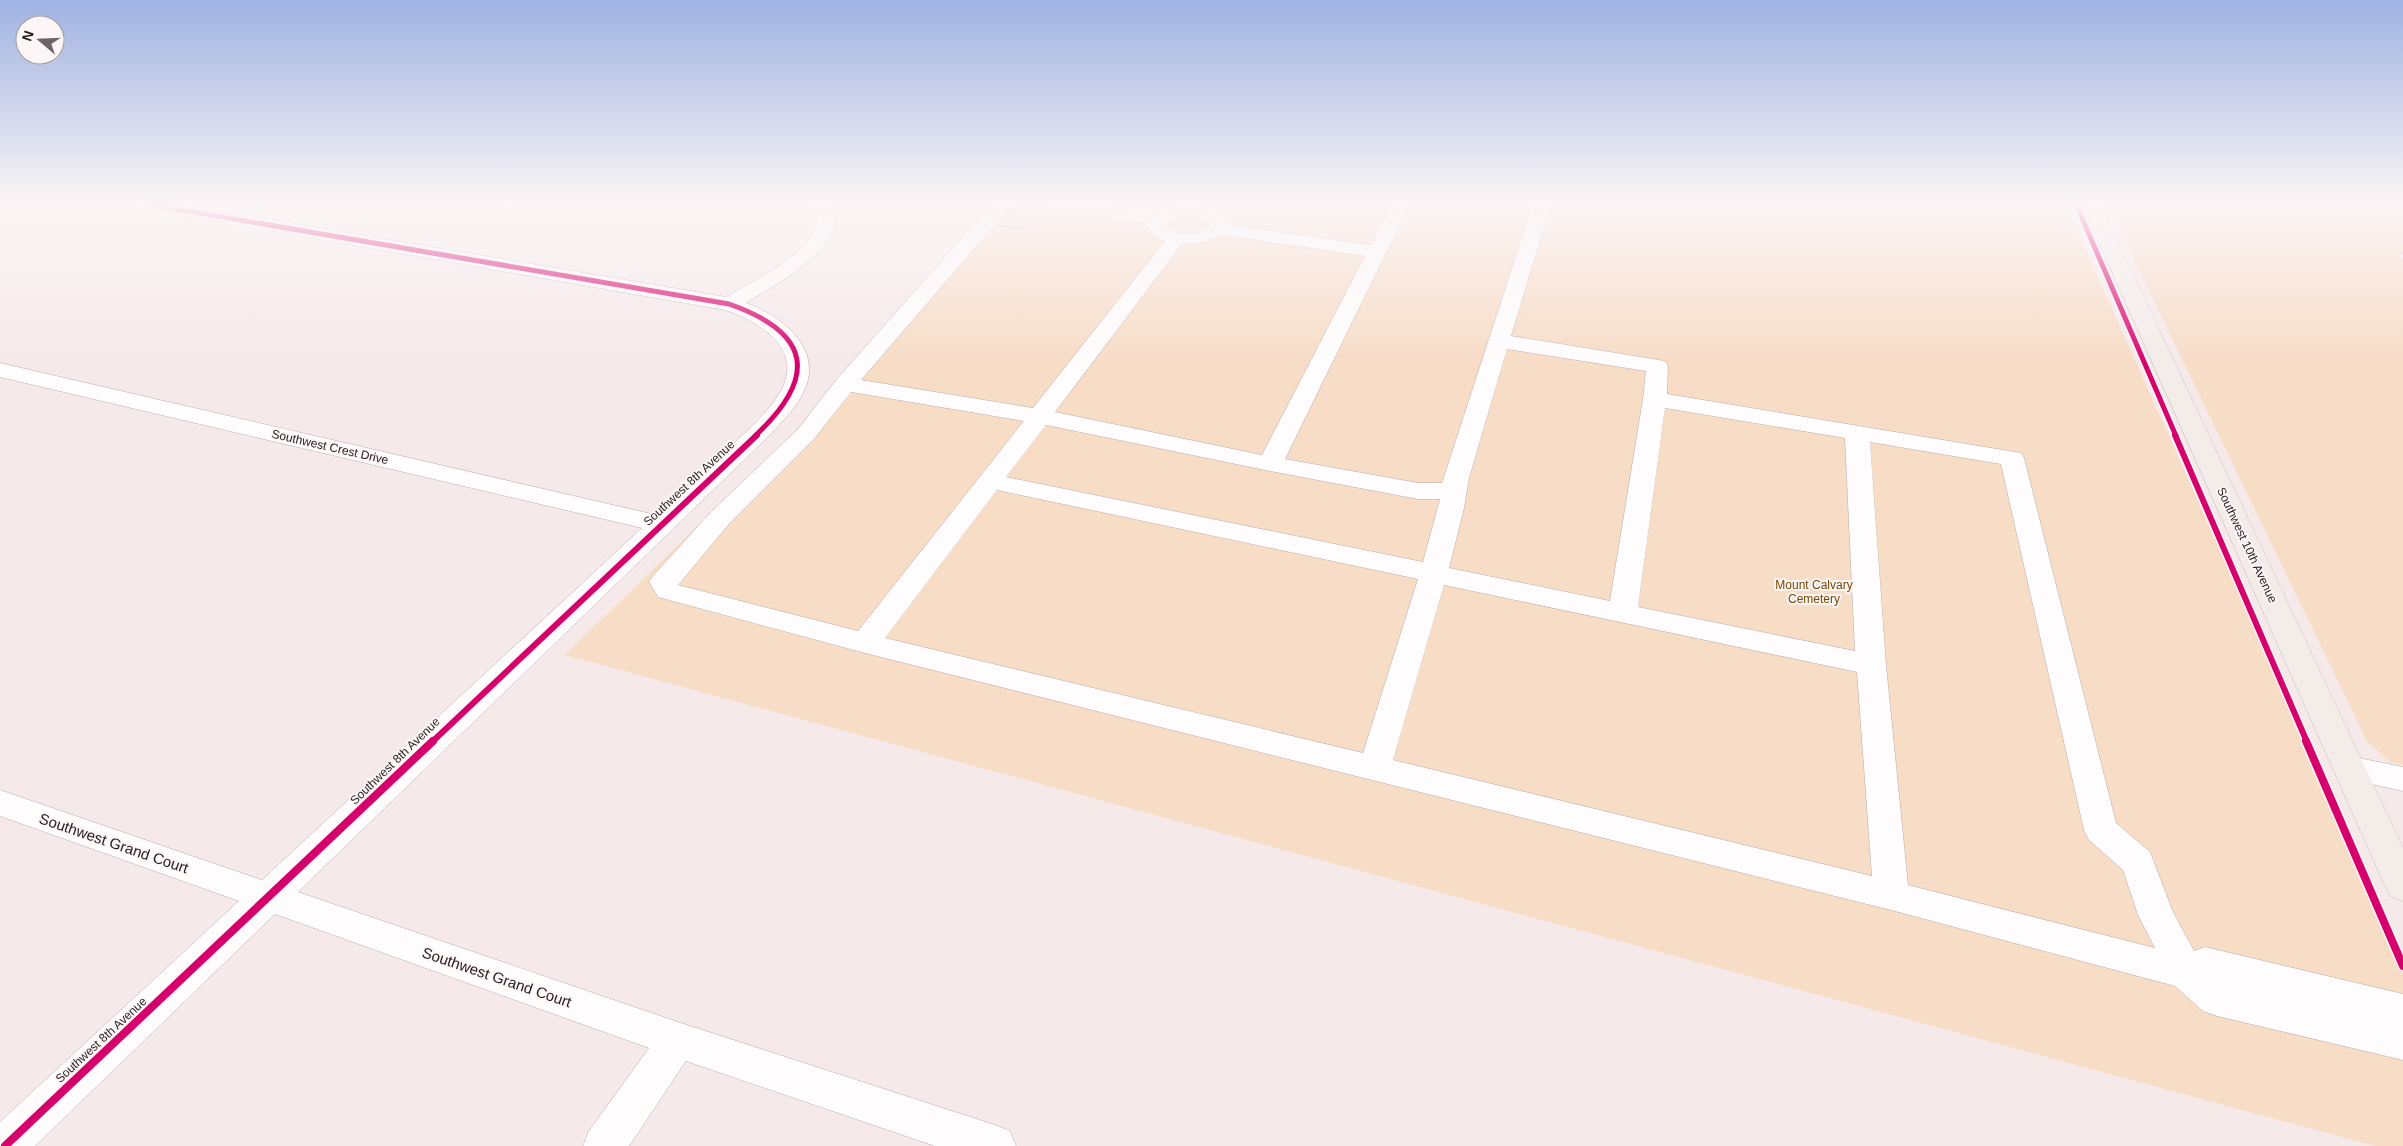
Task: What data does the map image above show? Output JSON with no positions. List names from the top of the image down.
{
  "streets": {
    "main road": ["Southwest 10th Avenue"],
    "street": ["Southwest Crest Drive", "Southwest 8th Avenue", "Southwest Grand Court"]
  },
  "crossings": [
    ["Southwest Crest Drive", "Southwest 8th Avenue"],
    ["Southwest 8th Avenue", "Southwest Grand Court"]
  ],
  "parks": ["Mount Calvary Cemetery"],
  "north": "left"
}
